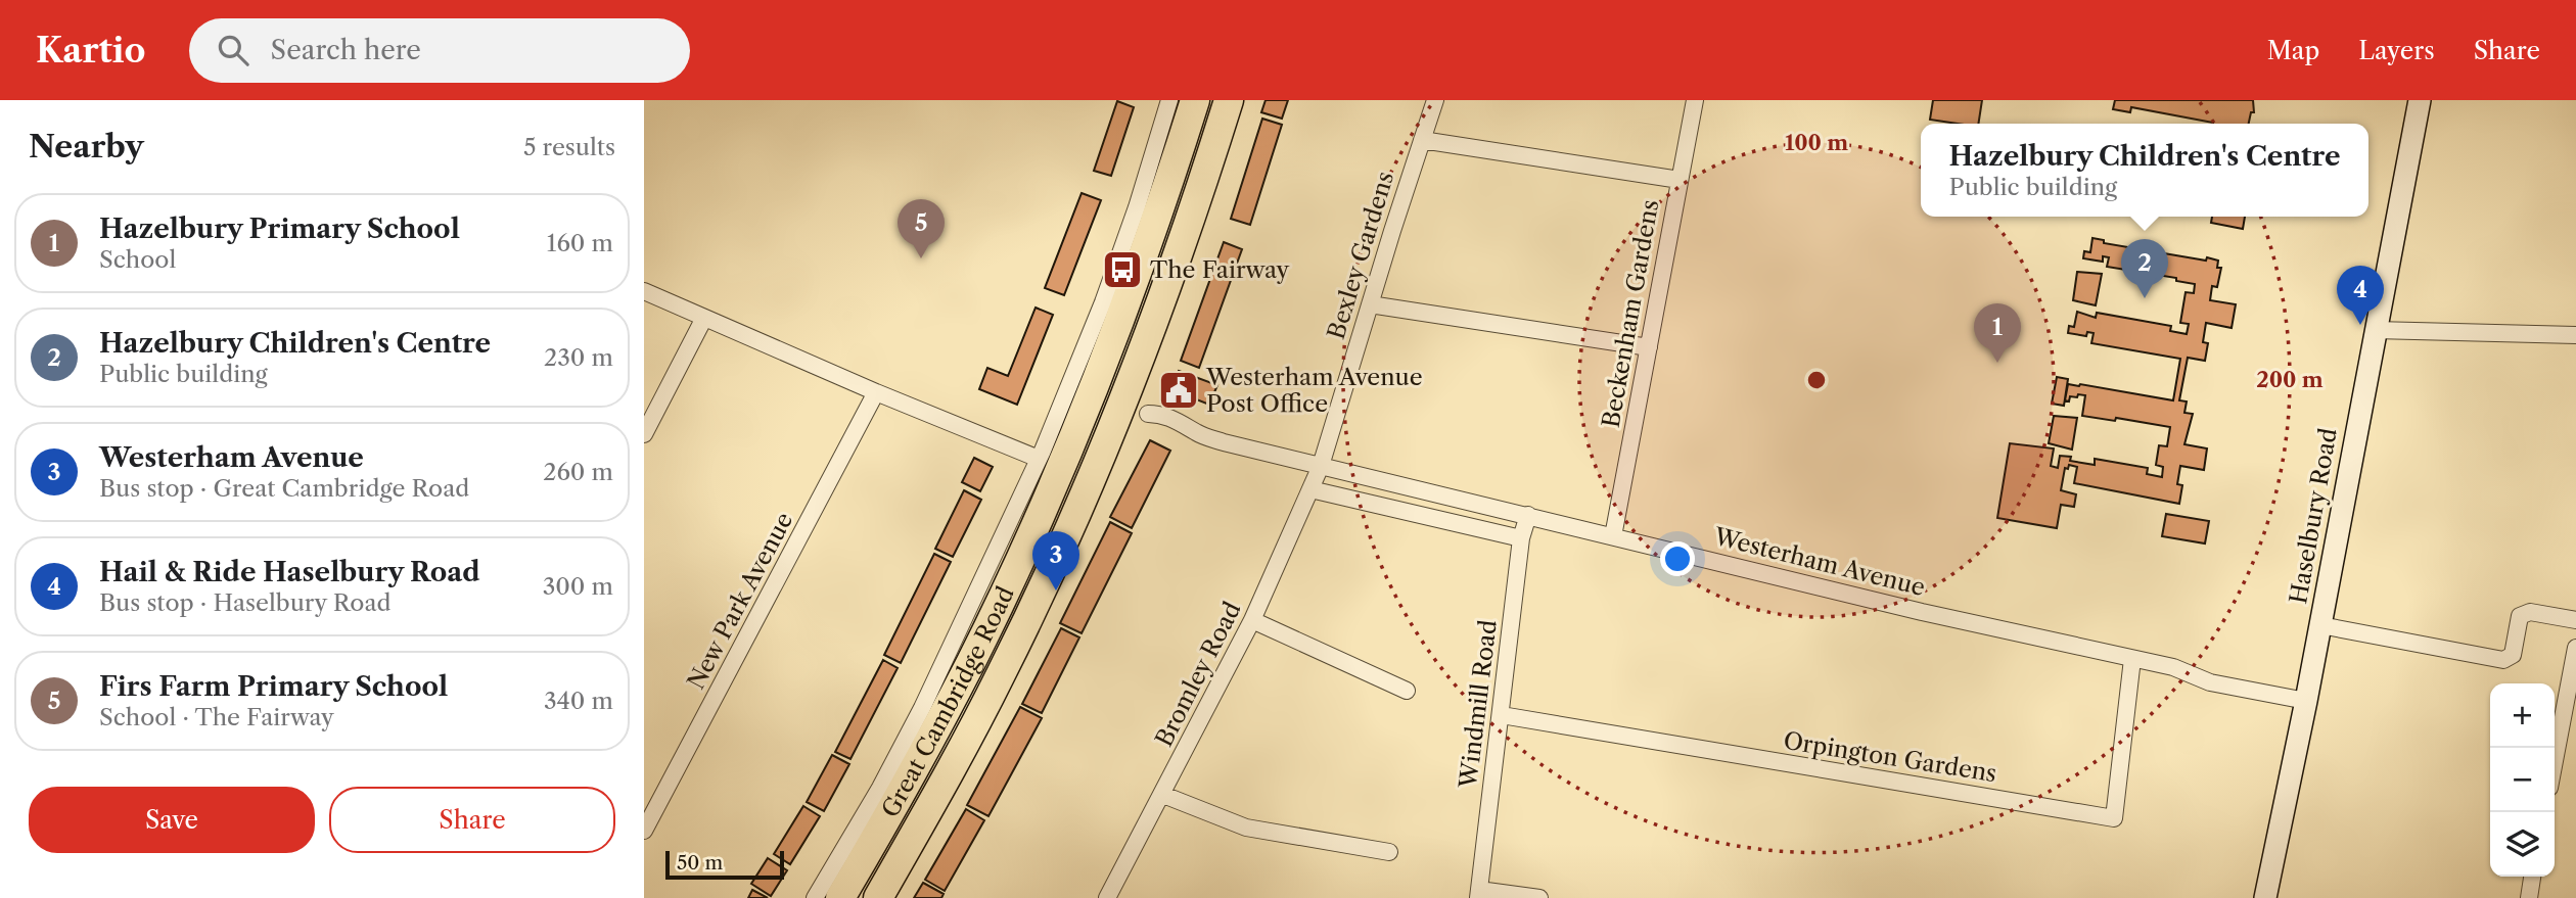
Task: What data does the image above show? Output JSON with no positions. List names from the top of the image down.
{
  "streets": {
    "highway": ["Great Cambridge Road"],
    "street": [
      "Bexley Gardens",
      "Beckenham Gardens",
      "Haselbury Road",
      "Westerham Avenue",
      "New Park Avenue",
      "Bromley Road",
      "Windmill Road",
      "Orpington Gardens"
    ]
  },
  "crossings": [
    ["Bexley Gardens", "Westerham Avenue"],
    ["Bexley Gardens", "Bromley Road"],
    ["Beckenham Gardens", "Westerham Avenue"],
    ["Haselbury Road", "Westerham Avenue"],
    ["Westerham Avenue", "Bromley Road"],
    ["Westerham Avenue", "Great Cambridge Road"],
    ["Westerham Avenue", "Windmill Road"],
    ["Westerham Avenue", "Orpington Gardens"],
    ["Windmill Road", "Orpington Gardens"]
  ],
  "places": {
    "bus stop": ["The Fairway"],
    "public building": ["Westerham Avenue Post Office"]
  },
  "scale_bar": "50 m",
  "page": {
    "header": "Kartio",
    "search": "Search here",
    "nav": ["Map", "Layers", "Share"],
    "heading": ["Nearby", "5 results"],
    "popup": ["Hazelbury Children's Centre", "Public building"],
    "list": [
      {
        "mark": "1",
        "name": "Hazelbury Primary School",
        "note": "School",
        "value": "160 m"
      },
      {
        "mark": "2",
        "name": "Hazelbury Children's Centre",
        "note": "Public building",
        "value": "230 m"
      },
      {
        "mark": "3",
        "name": "Westerham Avenue",
        "note": "Bus stop · Great Cambridge Road",
        "value": "260 m"
      },
      {
        "mark": "4",
        "name": "Hail & Ride Haselbury Road",
        "note": "Bus stop · Haselbury Road",
        "value": "300 m"
      },
      {
        "mark": "5",
        "name": "Firs Farm Primary School",
        "note": "School · The Fairway",
        "value": "340 m"
      }
    ],
    "pins": [
      "5",
      "2",
      "4",
      "1",
      "3"
    ],
    "map_buttons": ["+", "−"],
    "buttons": ["Save", "Share"],
    "scale": "50 m"
  },
  "rings": ["100 m", "200 m"]
}
